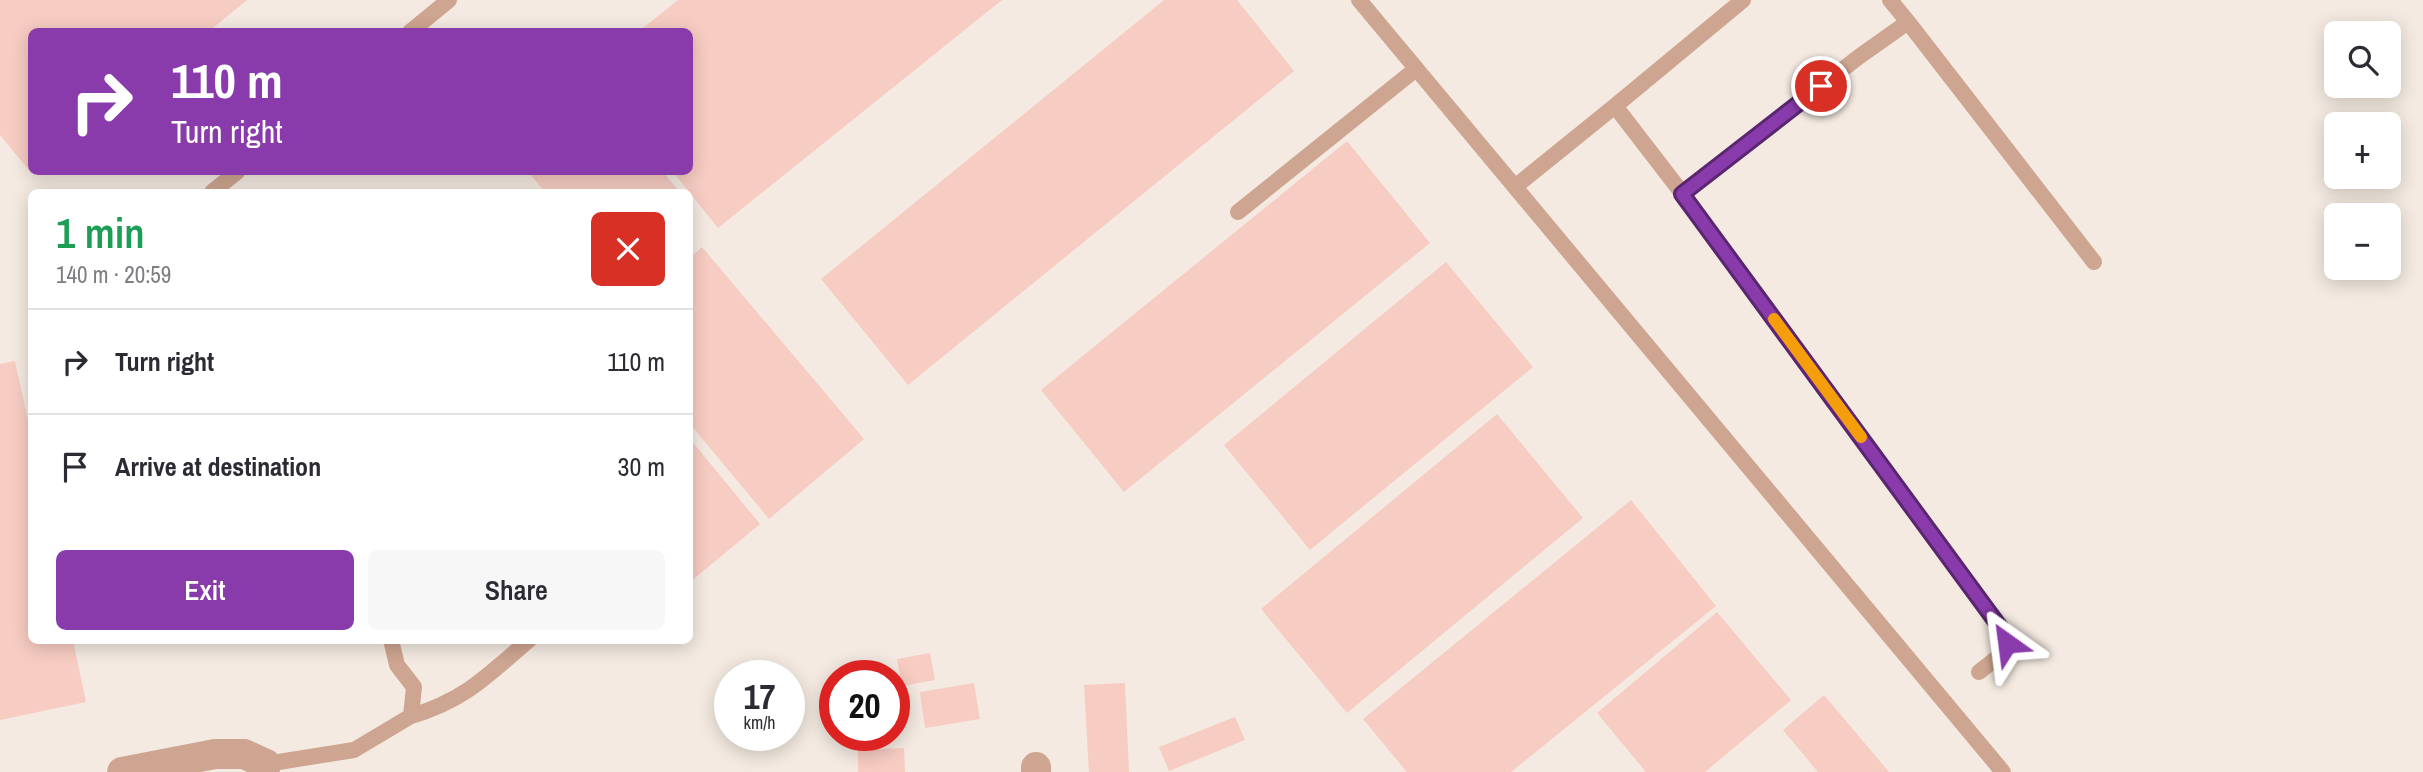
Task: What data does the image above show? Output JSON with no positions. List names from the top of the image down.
{
  "page": {
    "map_buttons": ["+", "−"],
    "turn": ["110 m", "Turn right"],
    "heading": ["1 min", "140 m · 20:59"],
    "list": [
      {
        "name": "Turn right",
        "value": "110 m"
      },
      {
        "name": "Arrive at destination",
        "value": "30 m"
      }
    ],
    "buttons": ["Exit", "Share"],
    "speed": "17 km/h",
    "limit": "20"
  }
}
